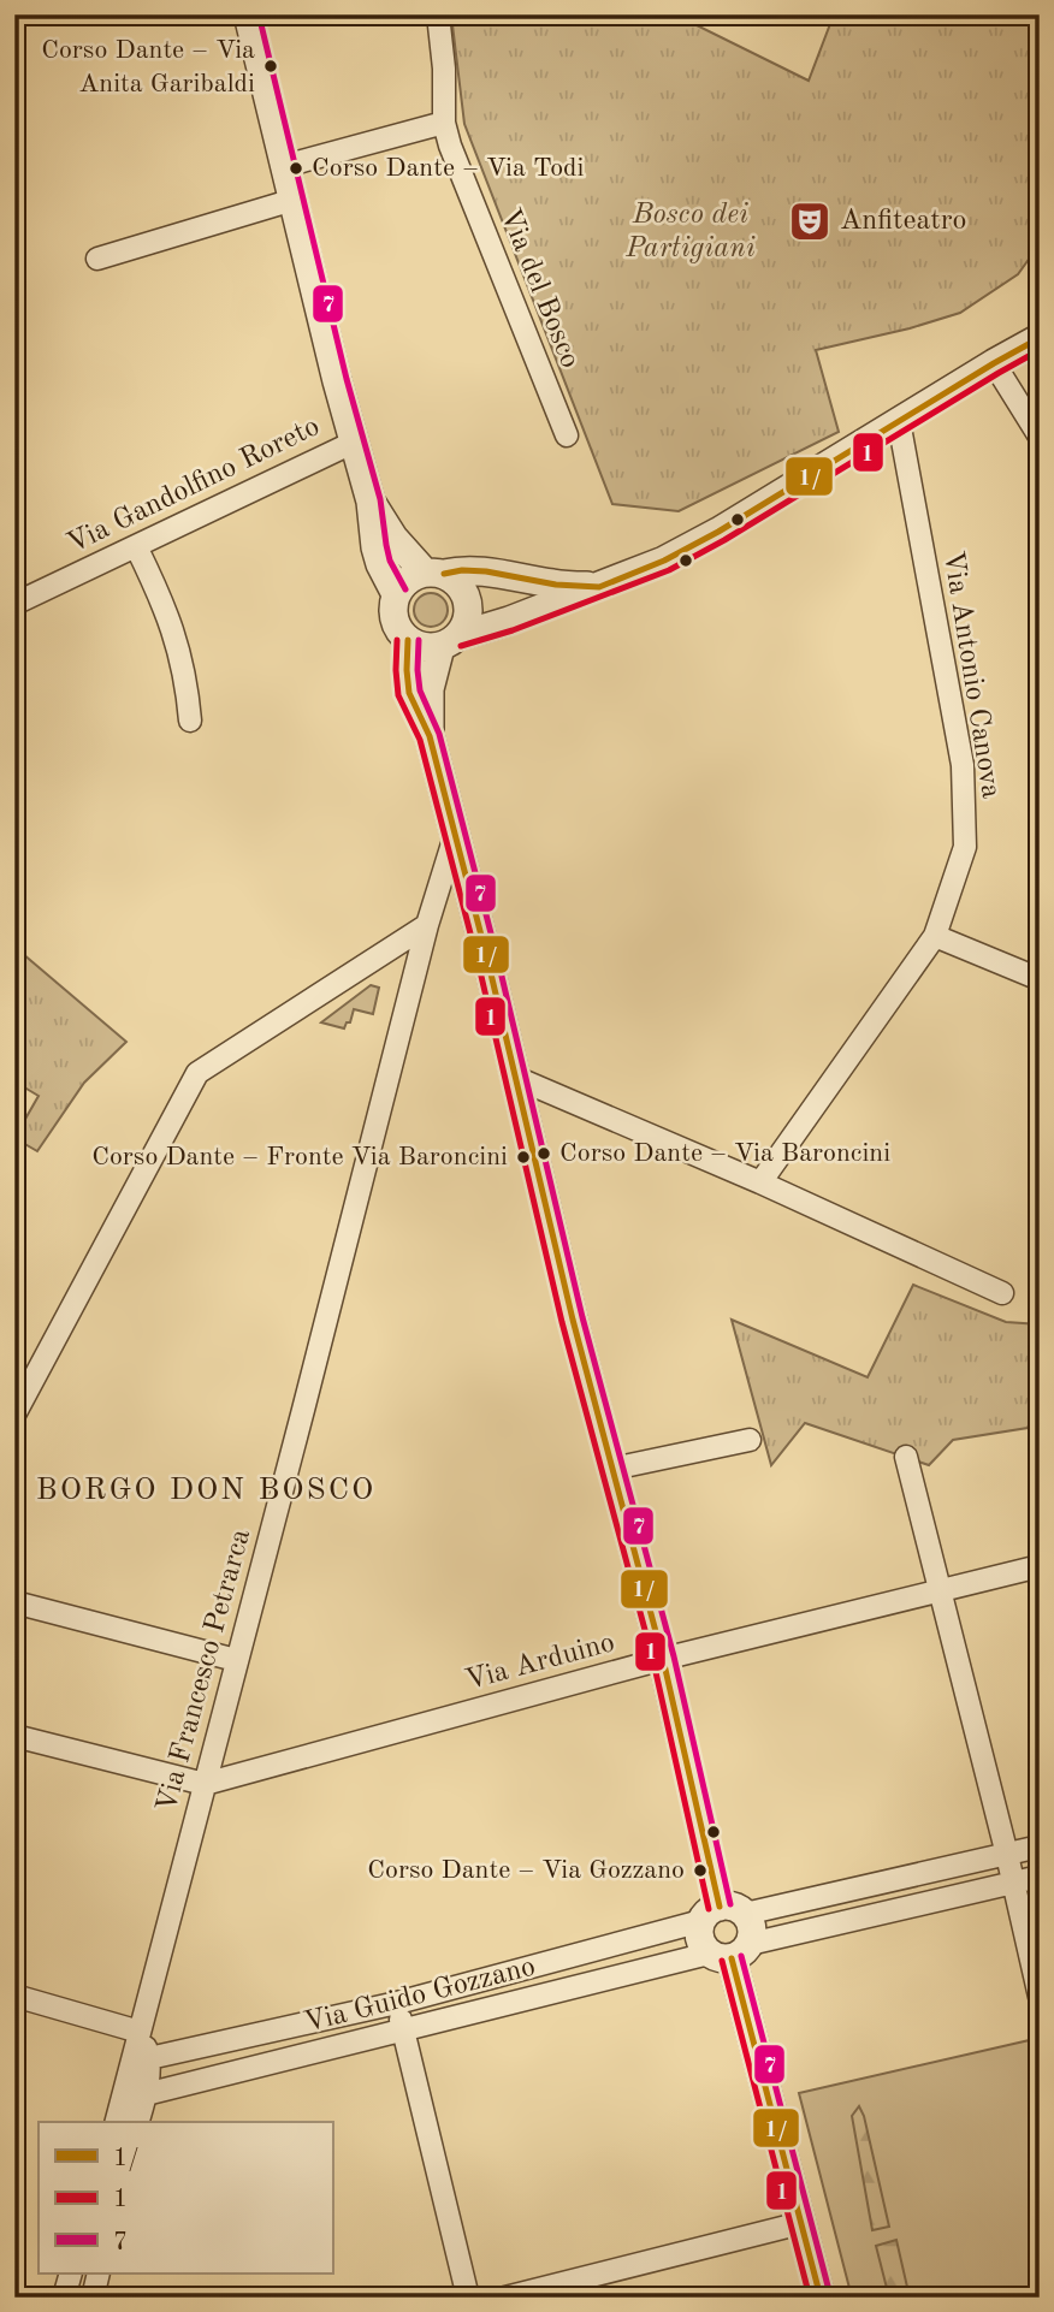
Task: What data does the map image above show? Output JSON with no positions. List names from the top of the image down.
{
  "streets": {
    "street": [
      "Via del Bosco",
      "Via Gandolfino Roreto",
      "Via Antonio Canova",
      "Via Arduino",
      "Via Francesco Petrarca",
      "Via Guido Gozzano"
    ]
  },
  "crossings": [
    ["Via Arduino", "Via Francesco Petrarca"]
  ],
  "districts": ["BORGO DON BOSCO"],
  "parks": ["Bosco dei Partigiani"],
  "places": {
    "other": [
      "Corso Dante – Via Anita Garibaldi",
      "Corso Dante – Via Todi",
      "Corso Dante – Via Baroncini",
      "Corso Dante – Fronte Via Baroncini",
      "Corso Dante – Via Gozzano"
    ],
    "theatre": ["Anfiteatro"]
  },
  "lines": ["transit line 7", "transit line 1/", "transit line 1"],
  "legend": ["1/", "1", "7"]
}
